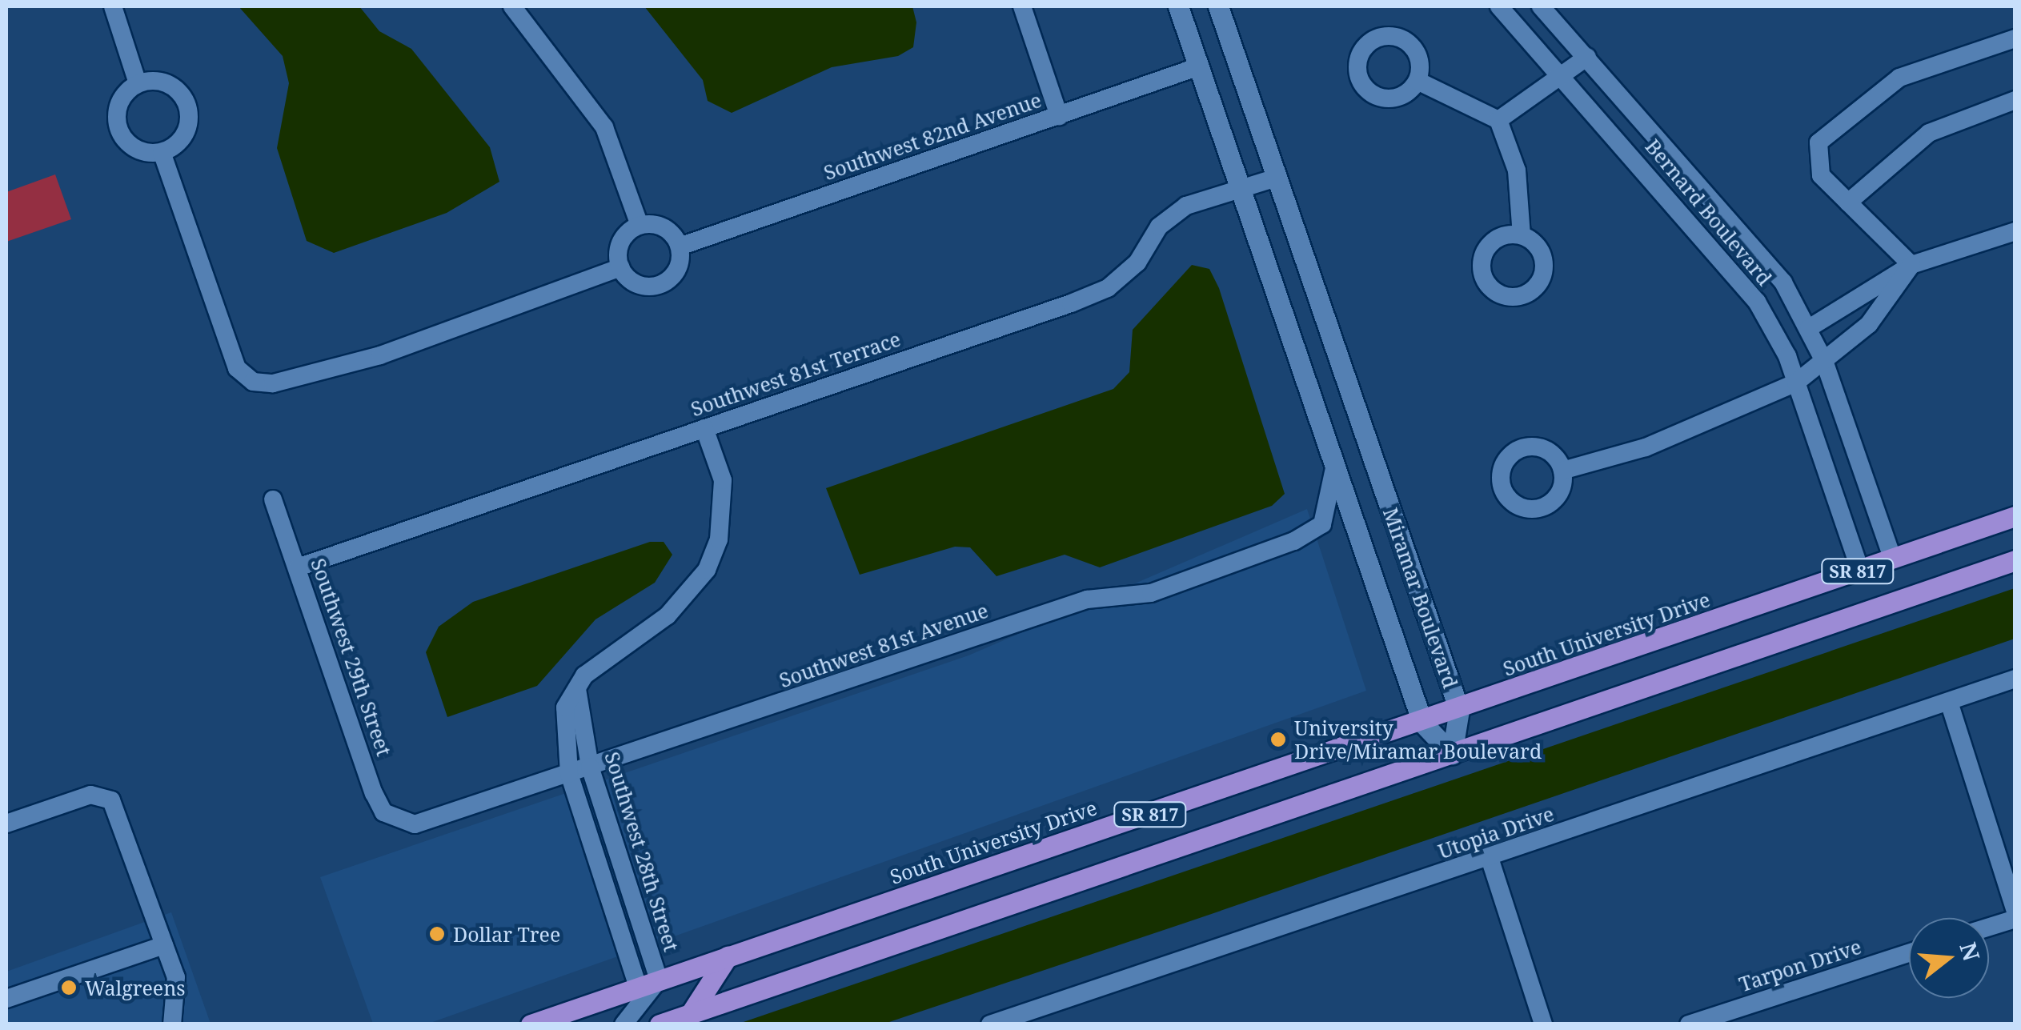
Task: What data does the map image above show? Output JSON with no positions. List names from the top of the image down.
{
  "streets": {
    "main road": ["SR 817", "South University Drive"],
    "street": [
      "Southwest 82nd Avenue",
      "Bernard Boulevard",
      "Southwest 81st Terrace",
      "Miramar Boulevard",
      "Southwest 81st Avenue",
      "Southwest 29th Street",
      "Utopia Drive",
      "Southwest 28th Street",
      "Tarpon Drive"
    ]
  },
  "crossings": [
    ["Southwest 82nd Avenue", "Miramar Boulevard"],
    ["Bernard Boulevard", "South University Drive"],
    ["Southwest 81st Terrace", "Miramar Boulevard"],
    ["Southwest 81st Terrace", "Southwest 29th Street"],
    ["SR 817", "Miramar Boulevard"],
    ["Miramar Boulevard", "South University Drive"],
    ["Miramar Boulevard", "Southwest 81st Avenue"],
    ["South University Drive", "Southwest 28th Street"],
    ["Southwest 81st Avenue", "Southwest 29th Street"],
    ["Southwest 81st Avenue", "Southwest 28th Street"]
  ],
  "places": ["University Drive/Miramar Boulevard", "Dollar Tree", "Walgreens"],
  "north": "right"
}
